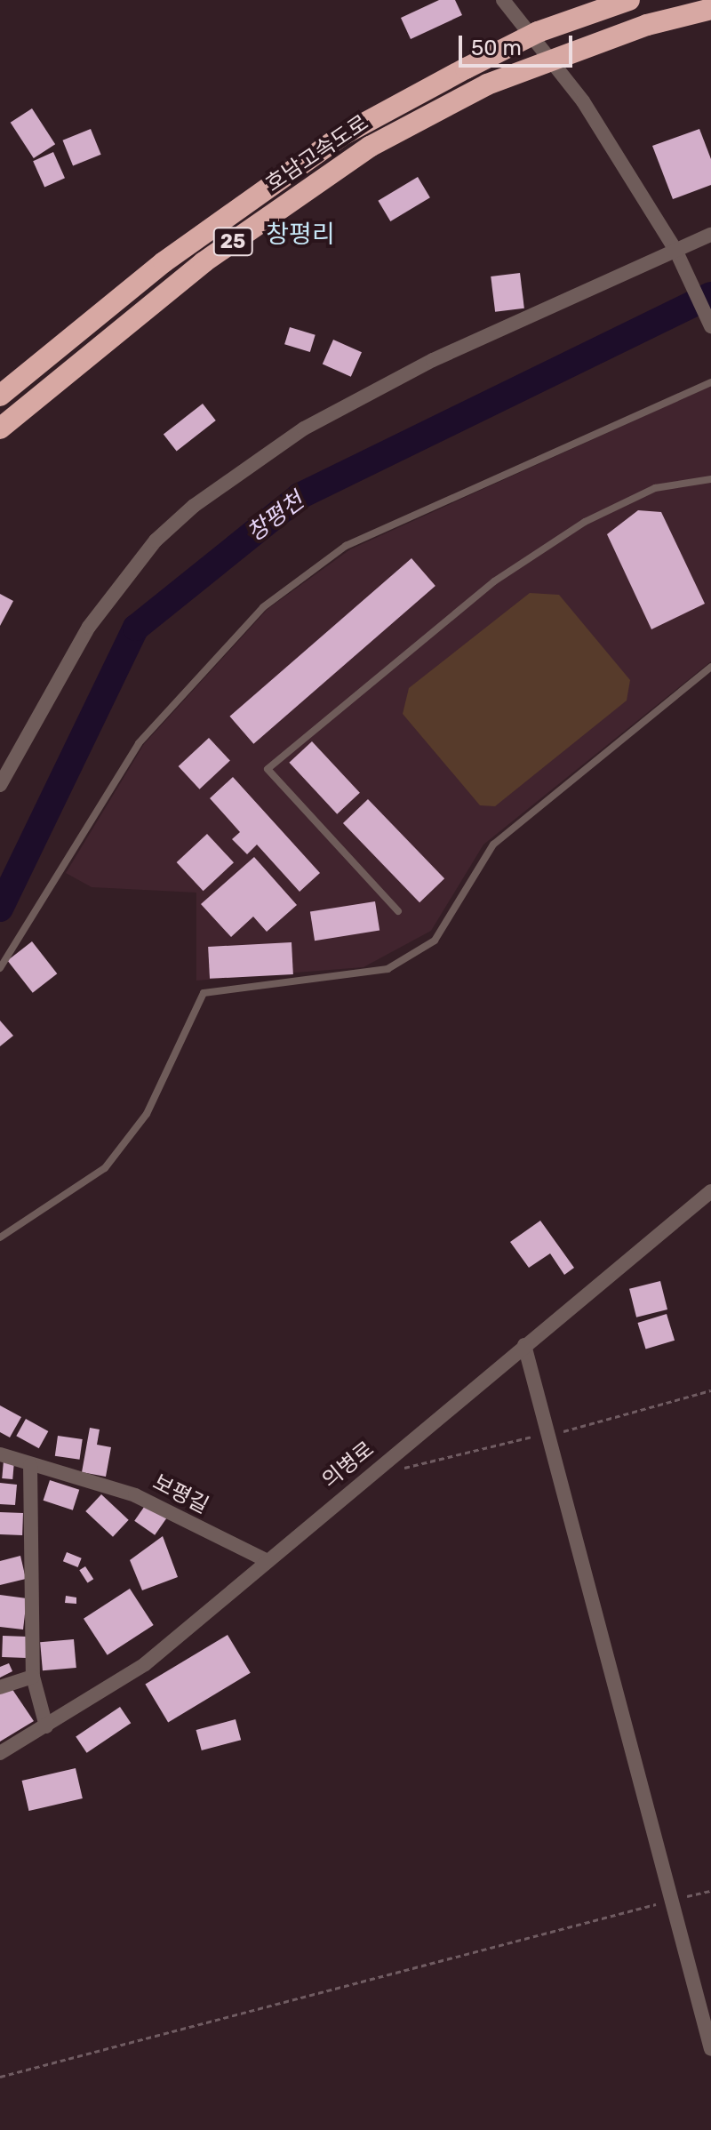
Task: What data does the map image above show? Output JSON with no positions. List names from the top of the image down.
{
  "streets": {
    "highway": ["호남고속도로", "25"],
    "street": ["의병로", "보평길"]
  },
  "crossings": [
    ["의병로", "보평길"]
  ],
  "districts": ["창평리"],
  "water": ["창평천"],
  "scale_bar": "50 m"
}
